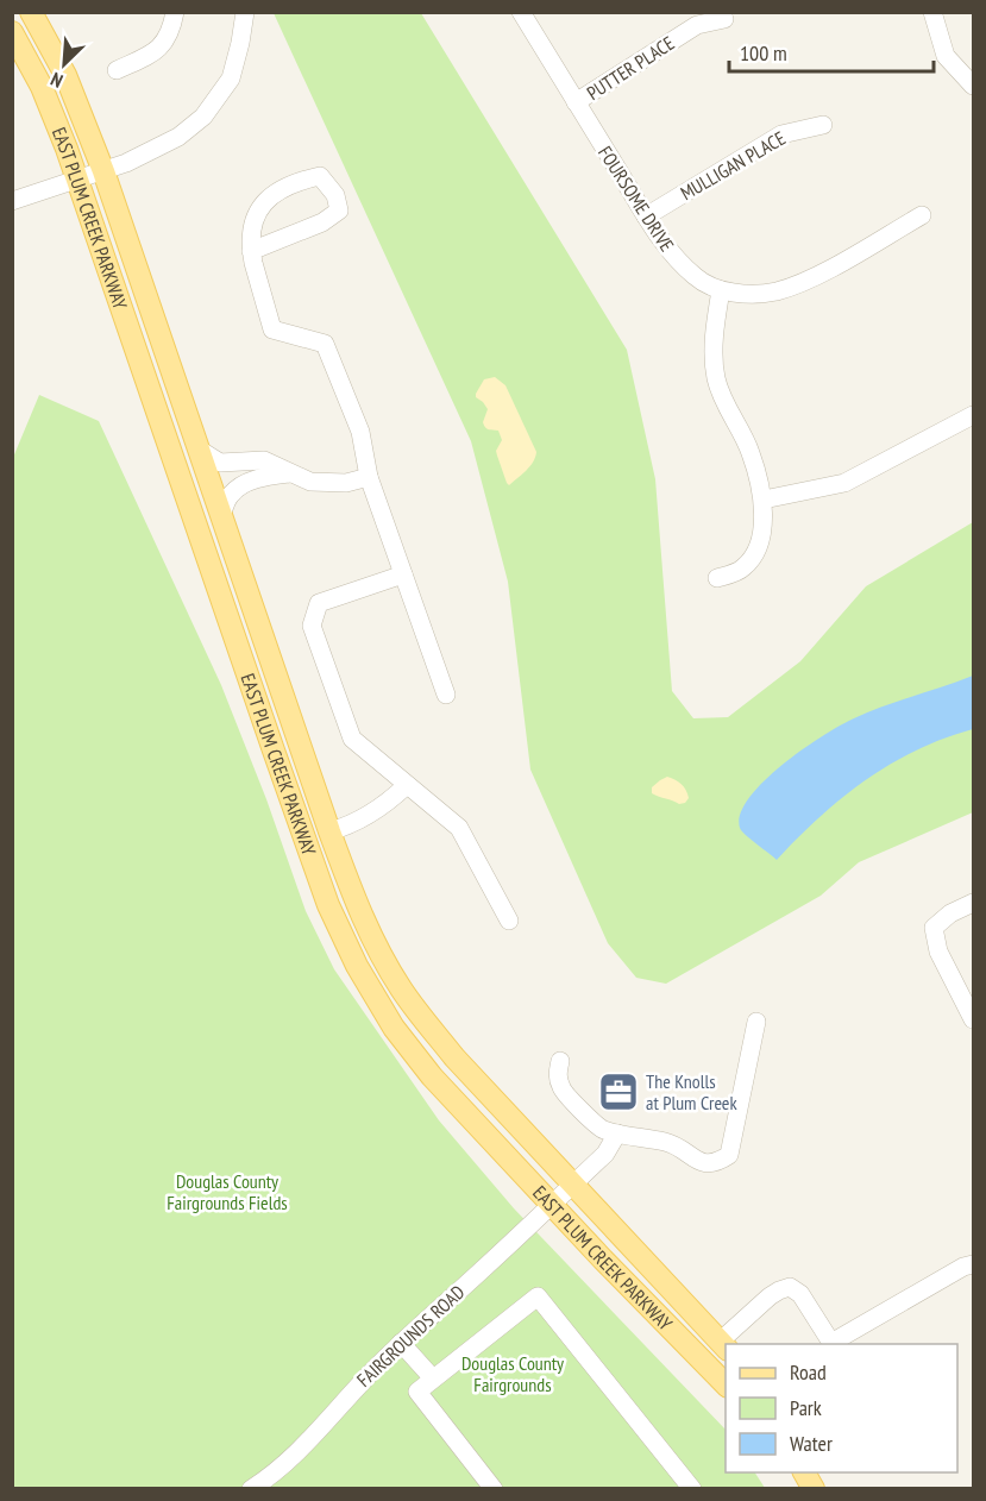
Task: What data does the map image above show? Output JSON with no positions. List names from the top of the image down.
{
  "streets": {
    "main road": ["EAST PLUM CREEK PARKWAY"],
    "street": [
      "PUTTER PLACE",
      "MULLIGAN PLACE",
      "FOURSOME DRIVE",
      "FAIRGROUNDS ROAD"
    ]
  },
  "crossings": [
    ["PUTTER PLACE", "FOURSOME DRIVE"],
    ["MULLIGAN PLACE", "FOURSOME DRIVE"],
    ["EAST PLUM CREEK PARKWAY", "FAIRGROUNDS ROAD"]
  ],
  "parks": ["Douglas County Fairgrounds Fields", "Douglas County Fairgrounds"],
  "places": {
    "office": ["The Knolls at Plum Creek"]
  },
  "legend": ["Road", "Park", "Water"],
  "scale_bar": "100 m",
  "north": "bottom left"
}
